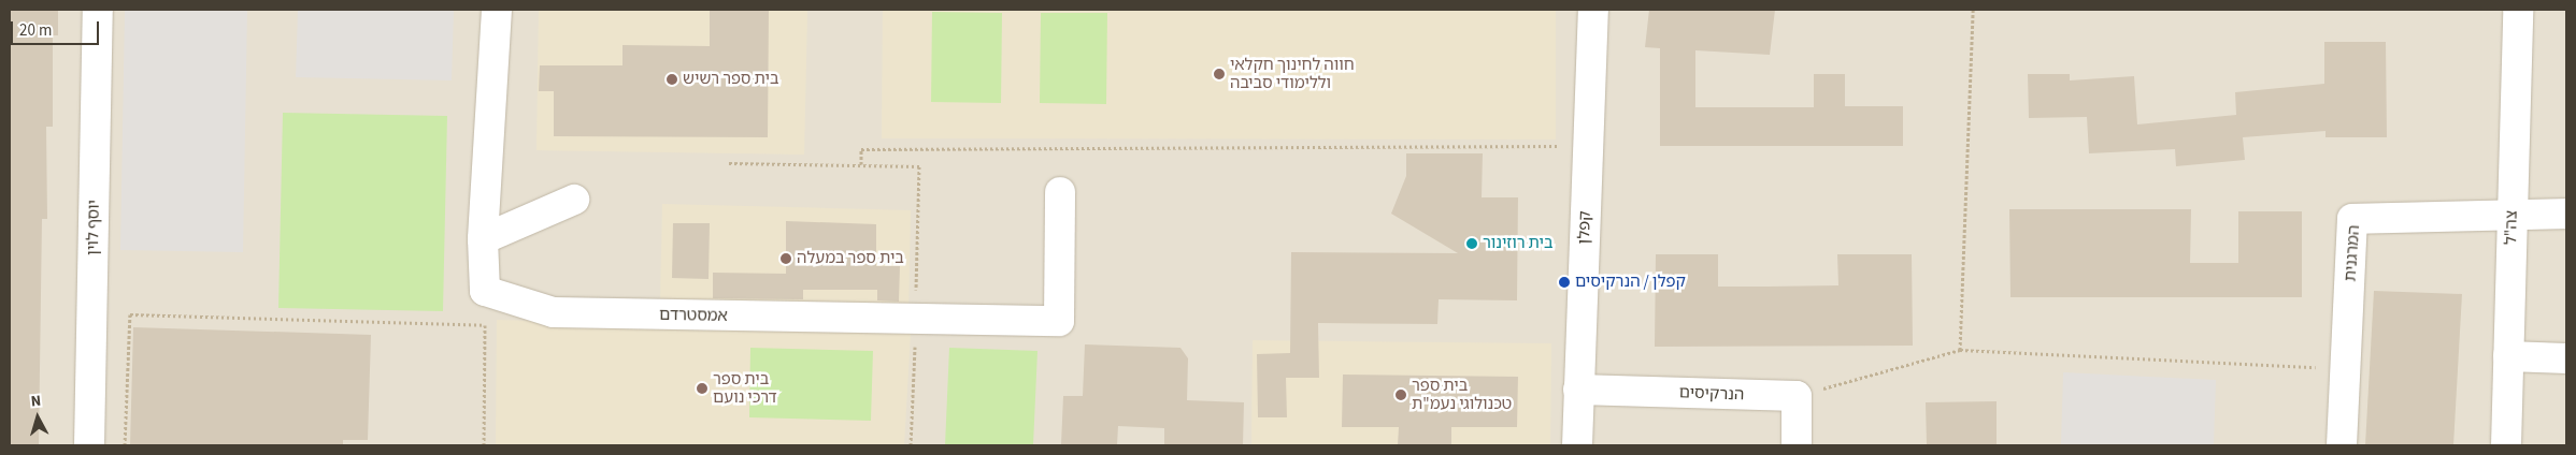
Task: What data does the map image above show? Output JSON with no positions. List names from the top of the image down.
{
  "streets": {
    "street": [
      "יוסף לוין",
      "קפלן",
      "צה\"ל",
      "המרגנית",
      "אמסטרדם",
      "הנרקיסים"
    ]
  },
  "crossings": [
    ["קפלן", "הנרקיסים"],
    ["צה\"ל", "המרגנית"]
  ],
  "places": [
    "חווה לחינוך חקלאי וללימודי סביבה",
    "בית ספר רשיש",
    "בית רוזינור",
    "בית ספר במעלה",
    "קפלן / הנרקיסים",
    "בית ספר דרכי נועם",
    "בית ספר טכנולוגי נעמ\"ת"
  ],
  "scale_bar": "20 m",
  "north": "top"
}
